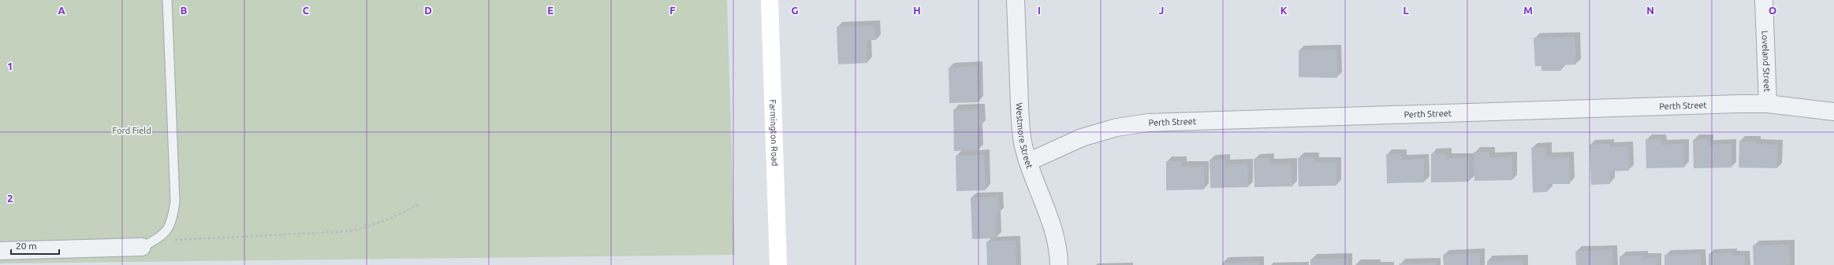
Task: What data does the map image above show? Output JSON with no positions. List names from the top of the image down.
{
  "streets": {
    "main road": ["Farmington Road"],
    "street": ["Loveland Street", "Perth Street", "Westmore Street"]
  },
  "crossings": [
    ["Loveland Street", "Perth Street"],
    ["Perth Street", "Westmore Street"]
  ],
  "parks": ["Ford Field"],
  "scale_bar": "20 m",
  "grid": {
    "columns": [
      "A",
      "B",
      "C",
      "D",
      "E",
      "F",
      "G",
      "H",
      "I",
      "J",
      "K",
      "L",
      "M",
      "N",
      "O"
    ],
    "rows": ["1", "2"]
  }
}
